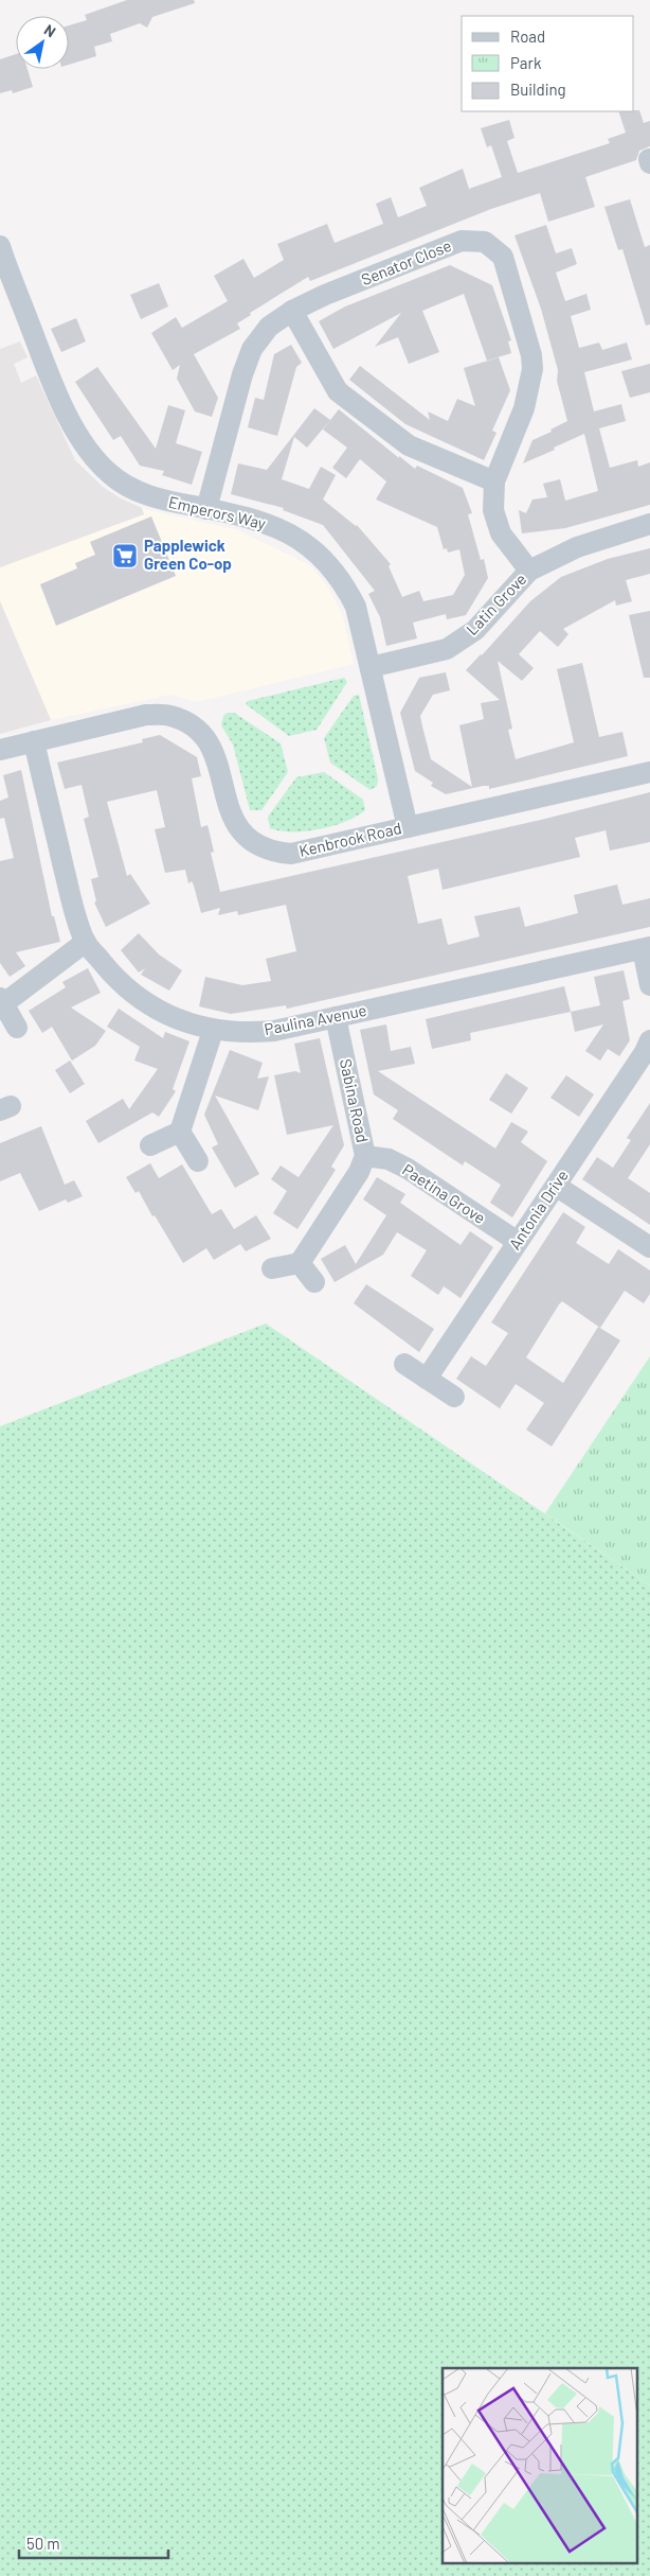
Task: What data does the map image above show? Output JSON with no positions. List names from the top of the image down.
{
  "streets": {
    "street": [
      "Senator Close",
      "Emperors Way",
      "Latin Grove",
      "Kenbrook Road",
      "Paulina Avenue",
      "Sabina Road",
      "Paetina Grove",
      "Antonia Drive"
    ]
  },
  "crossings": [
    ["Senator Close", "Emperors Way"],
    ["Senator Close", "Latin Grove"],
    ["Emperors Way", "Latin Grove"],
    ["Emperors Way", "Kenbrook Road"],
    ["Kenbrook Road", "Paulina Avenue"],
    ["Paulina Avenue", "Sabina Road"],
    ["Sabina Road", "Paetina Grove"],
    ["Paetina Grove", "Antonia Drive"]
  ],
  "places": {
    "supermarket": ["Papplewick Green Co-op"]
  },
  "legend": ["Road", "Park", "Building"],
  "scale_bar": "50 m",
  "north": "top right"
}
